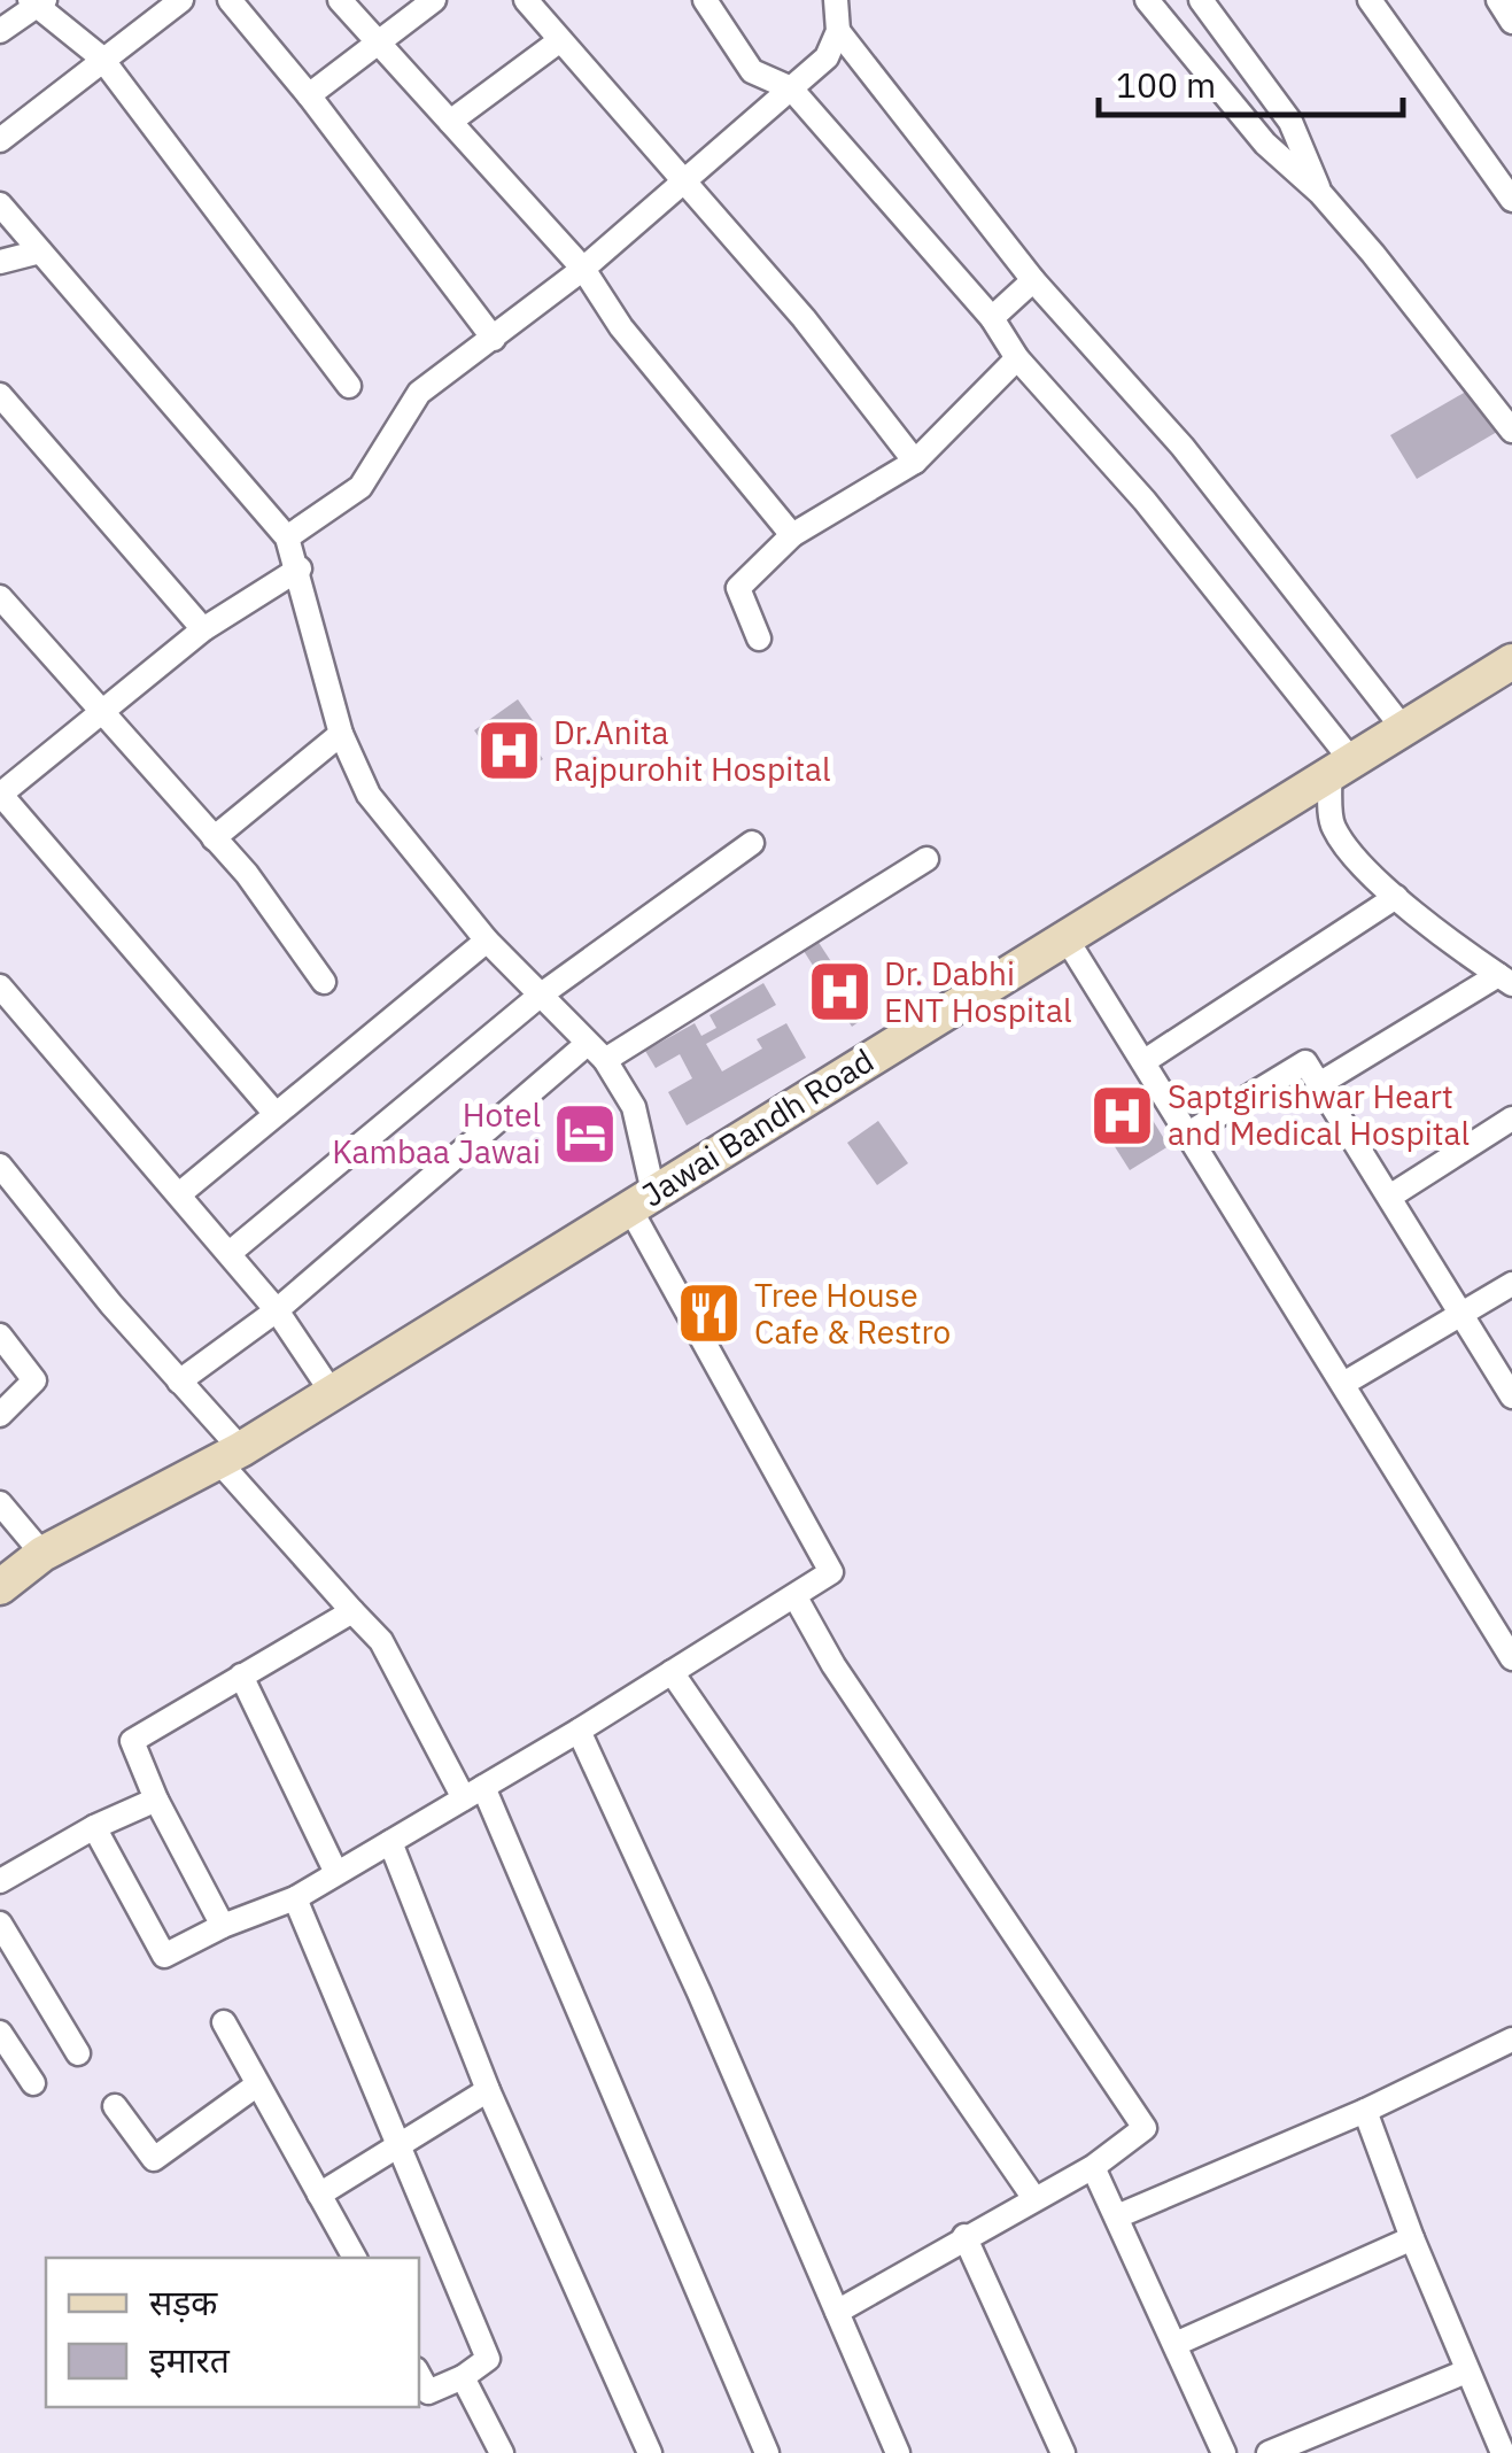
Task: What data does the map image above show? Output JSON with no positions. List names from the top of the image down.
{
  "streets": {
    "street": ["Jawai Bandh Road"]
  },
  "places": {
    "hospital": ["Dr.Anita Rajpurohit Hospital", "Dr. Dabhi ENT Hospital", "Saptgirishwar Heart and Medical Hospital"],
    "hotel": ["Hotel Kambaa Jawai"],
    "restaurant": ["Tree House Cafe & Restro"]
  },
  "legend": ["सड़क", "इमारत"],
  "scale_bar": "100 m"
}
